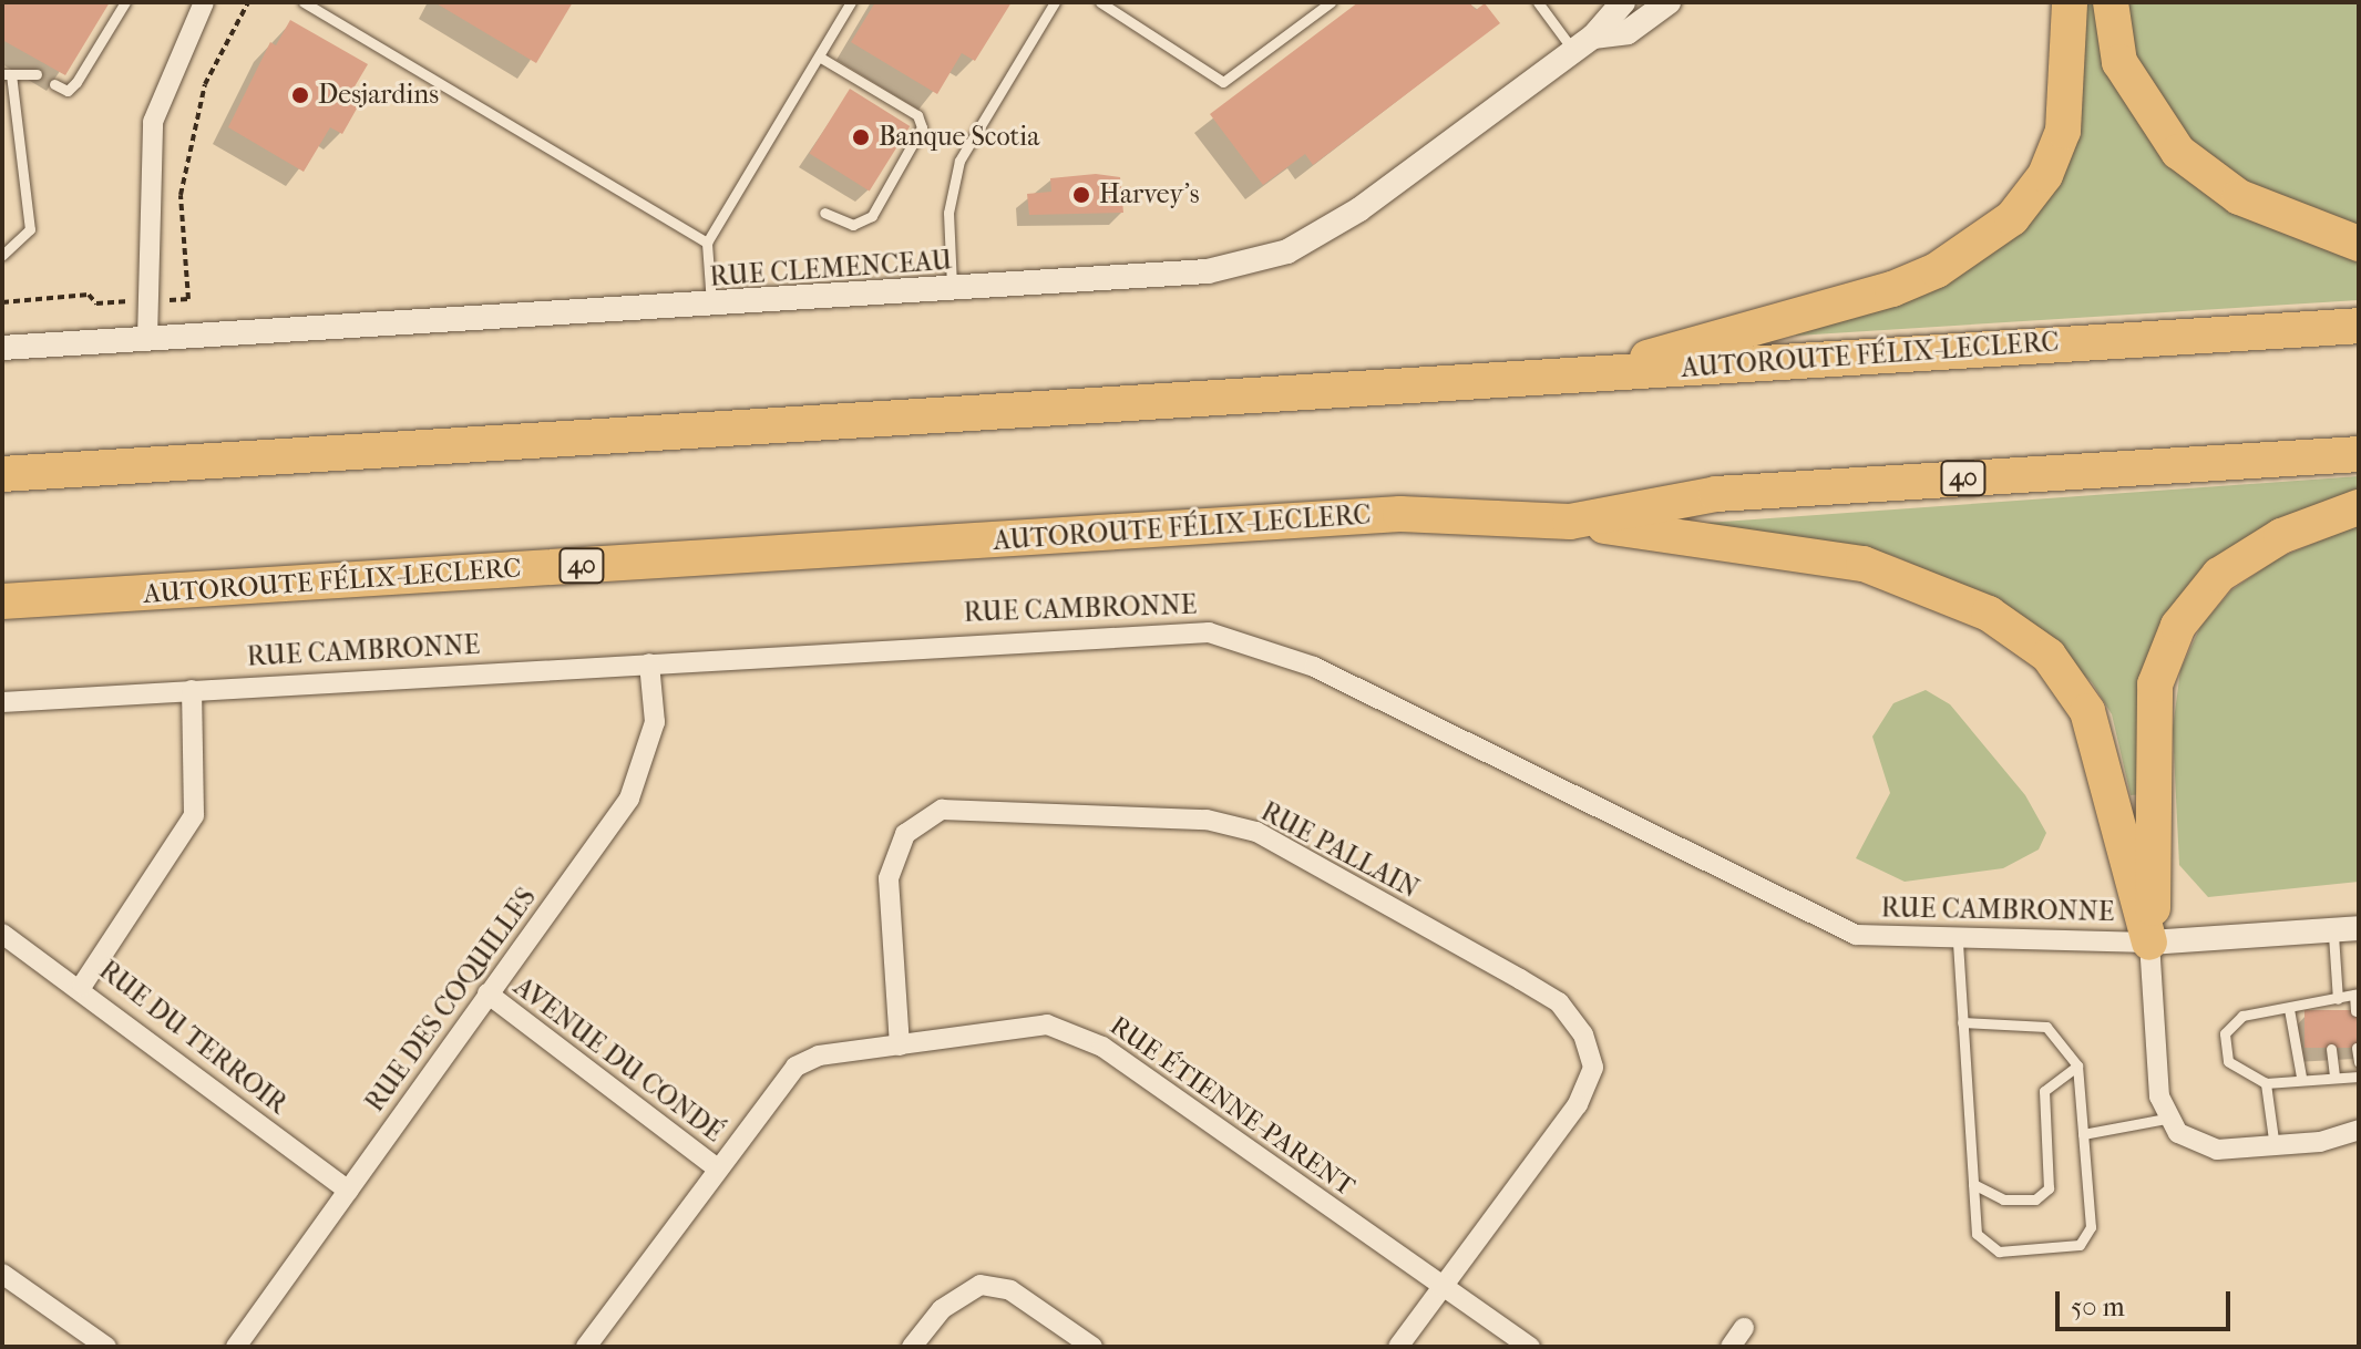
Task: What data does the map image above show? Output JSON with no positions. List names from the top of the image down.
{
  "streets": {
    "highway": ["AUTOROUTE FÉLIX-LECLERC", "40"],
    "street": [
      "RUE CLEMENCEAU",
      "RUE CAMBRONNE",
      "RUE PALLAIN",
      "RUE DES COQUILLES",
      "RUE DU TERROIR",
      "AVENUE DU CONDÉ",
      "RUE ÉTIENNE-PARENT"
    ]
  },
  "crossings": [
    ["RUE CAMBRONNE", "RUE DES COQUILLES"],
    ["RUE PALLAIN", "RUE ÉTIENNE-PARENT"],
    ["RUE DES COQUILLES", "RUE DU TERROIR"],
    ["RUE DES COQUILLES", "AVENUE DU CONDÉ"],
    ["AVENUE DU CONDÉ", "RUE ÉTIENNE-PARENT"]
  ],
  "places": ["Desjardins", "Banque Scotia", "Harvey's"],
  "scale_bar": "50 m"
}
